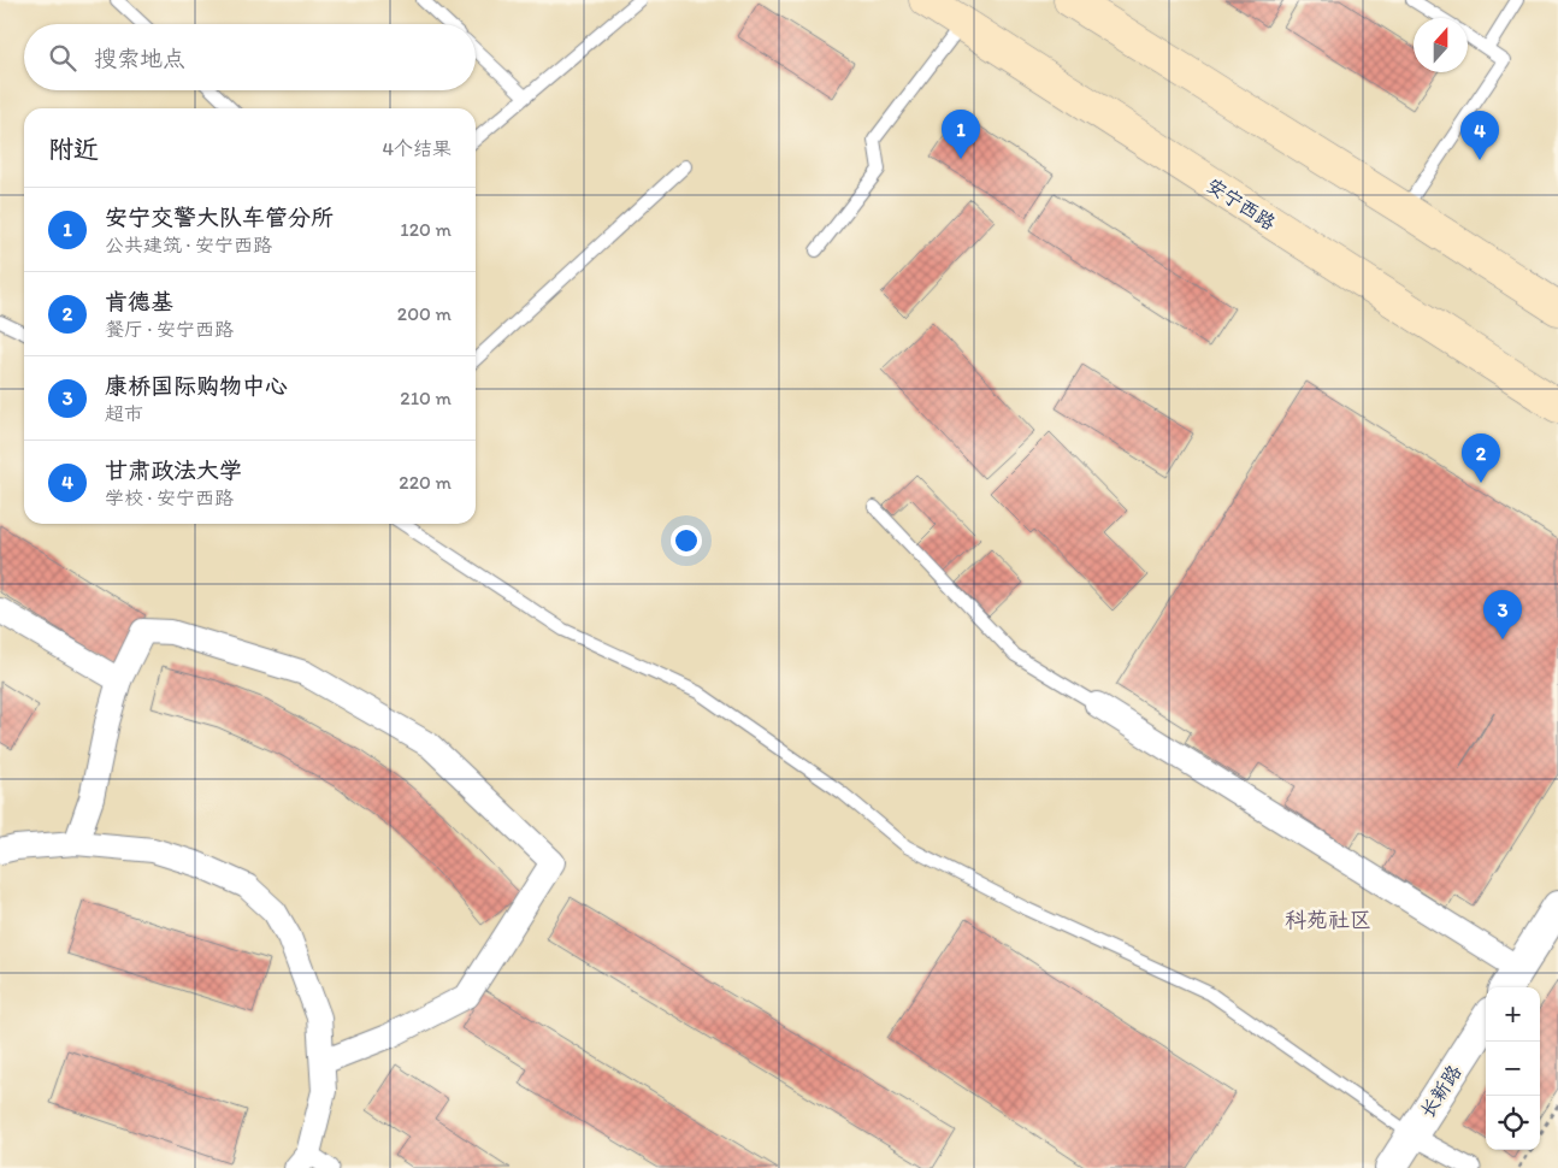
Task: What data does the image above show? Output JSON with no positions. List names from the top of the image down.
{
  "streets": {
    "main road": ["安宁西路"],
    "street": ["长新路"]
  },
  "districts": ["科苑社区"],
  "north": "top",
  "page": {
    "search": "搜索地点",
    "heading": ["附近", "4个结果"],
    "pins": [
      "1",
      "4",
      "2",
      "3"
    ],
    "list": [
      {
        "mark": "1",
        "name": "安宁交警大队车管分所",
        "note": "公共建筑 · 安宁西路",
        "value": "120 m"
      },
      {
        "mark": "2",
        "name": "肯德基",
        "note": "餐厅 · 安宁西路",
        "value": "200 m"
      },
      {
        "mark": "3",
        "name": "康桥国际购物中心",
        "note": "超市",
        "value": "210 m"
      },
      {
        "mark": "4",
        "name": "甘肃政法大学",
        "note": "学校 · 安宁西路",
        "value": "220 m"
      }
    ],
    "map_buttons": ["+", "−"]
  }
}
